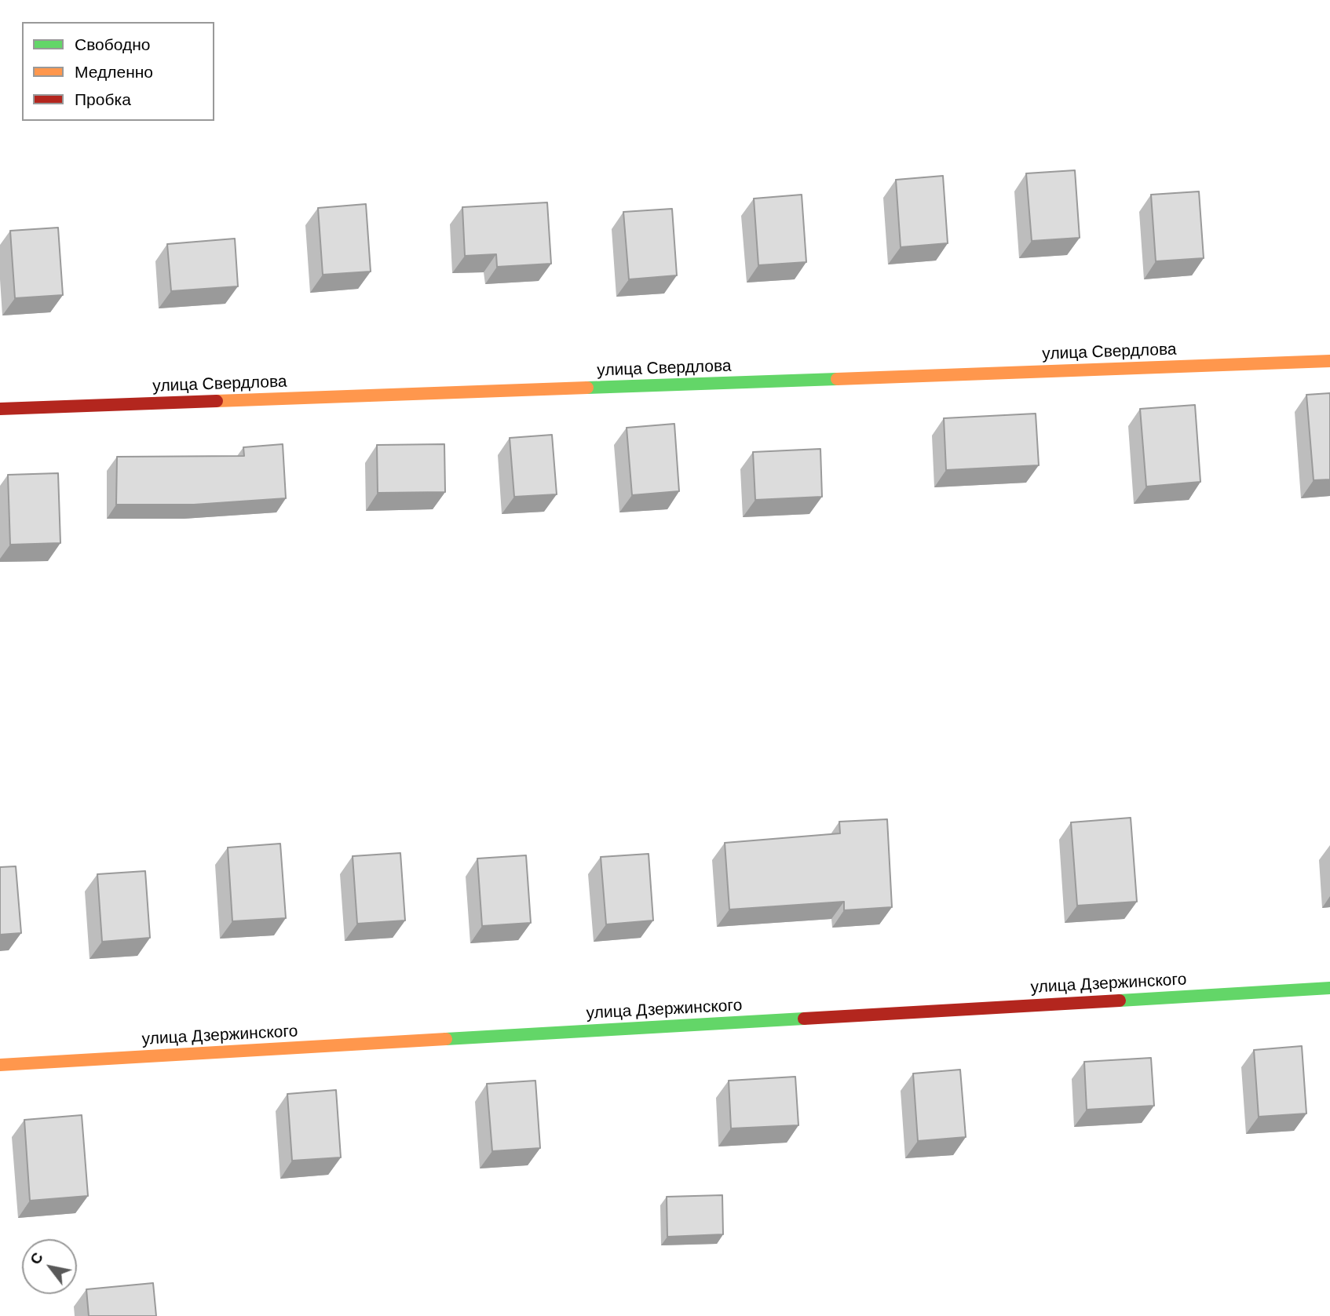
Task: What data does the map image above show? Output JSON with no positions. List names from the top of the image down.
{
  "streets": {
    "street": ["улица Свердлова", "улица Дзержинского"]
  },
  "legend": ["Свободно", "Медленно", "Пробка"],
  "north": "top left"
}
